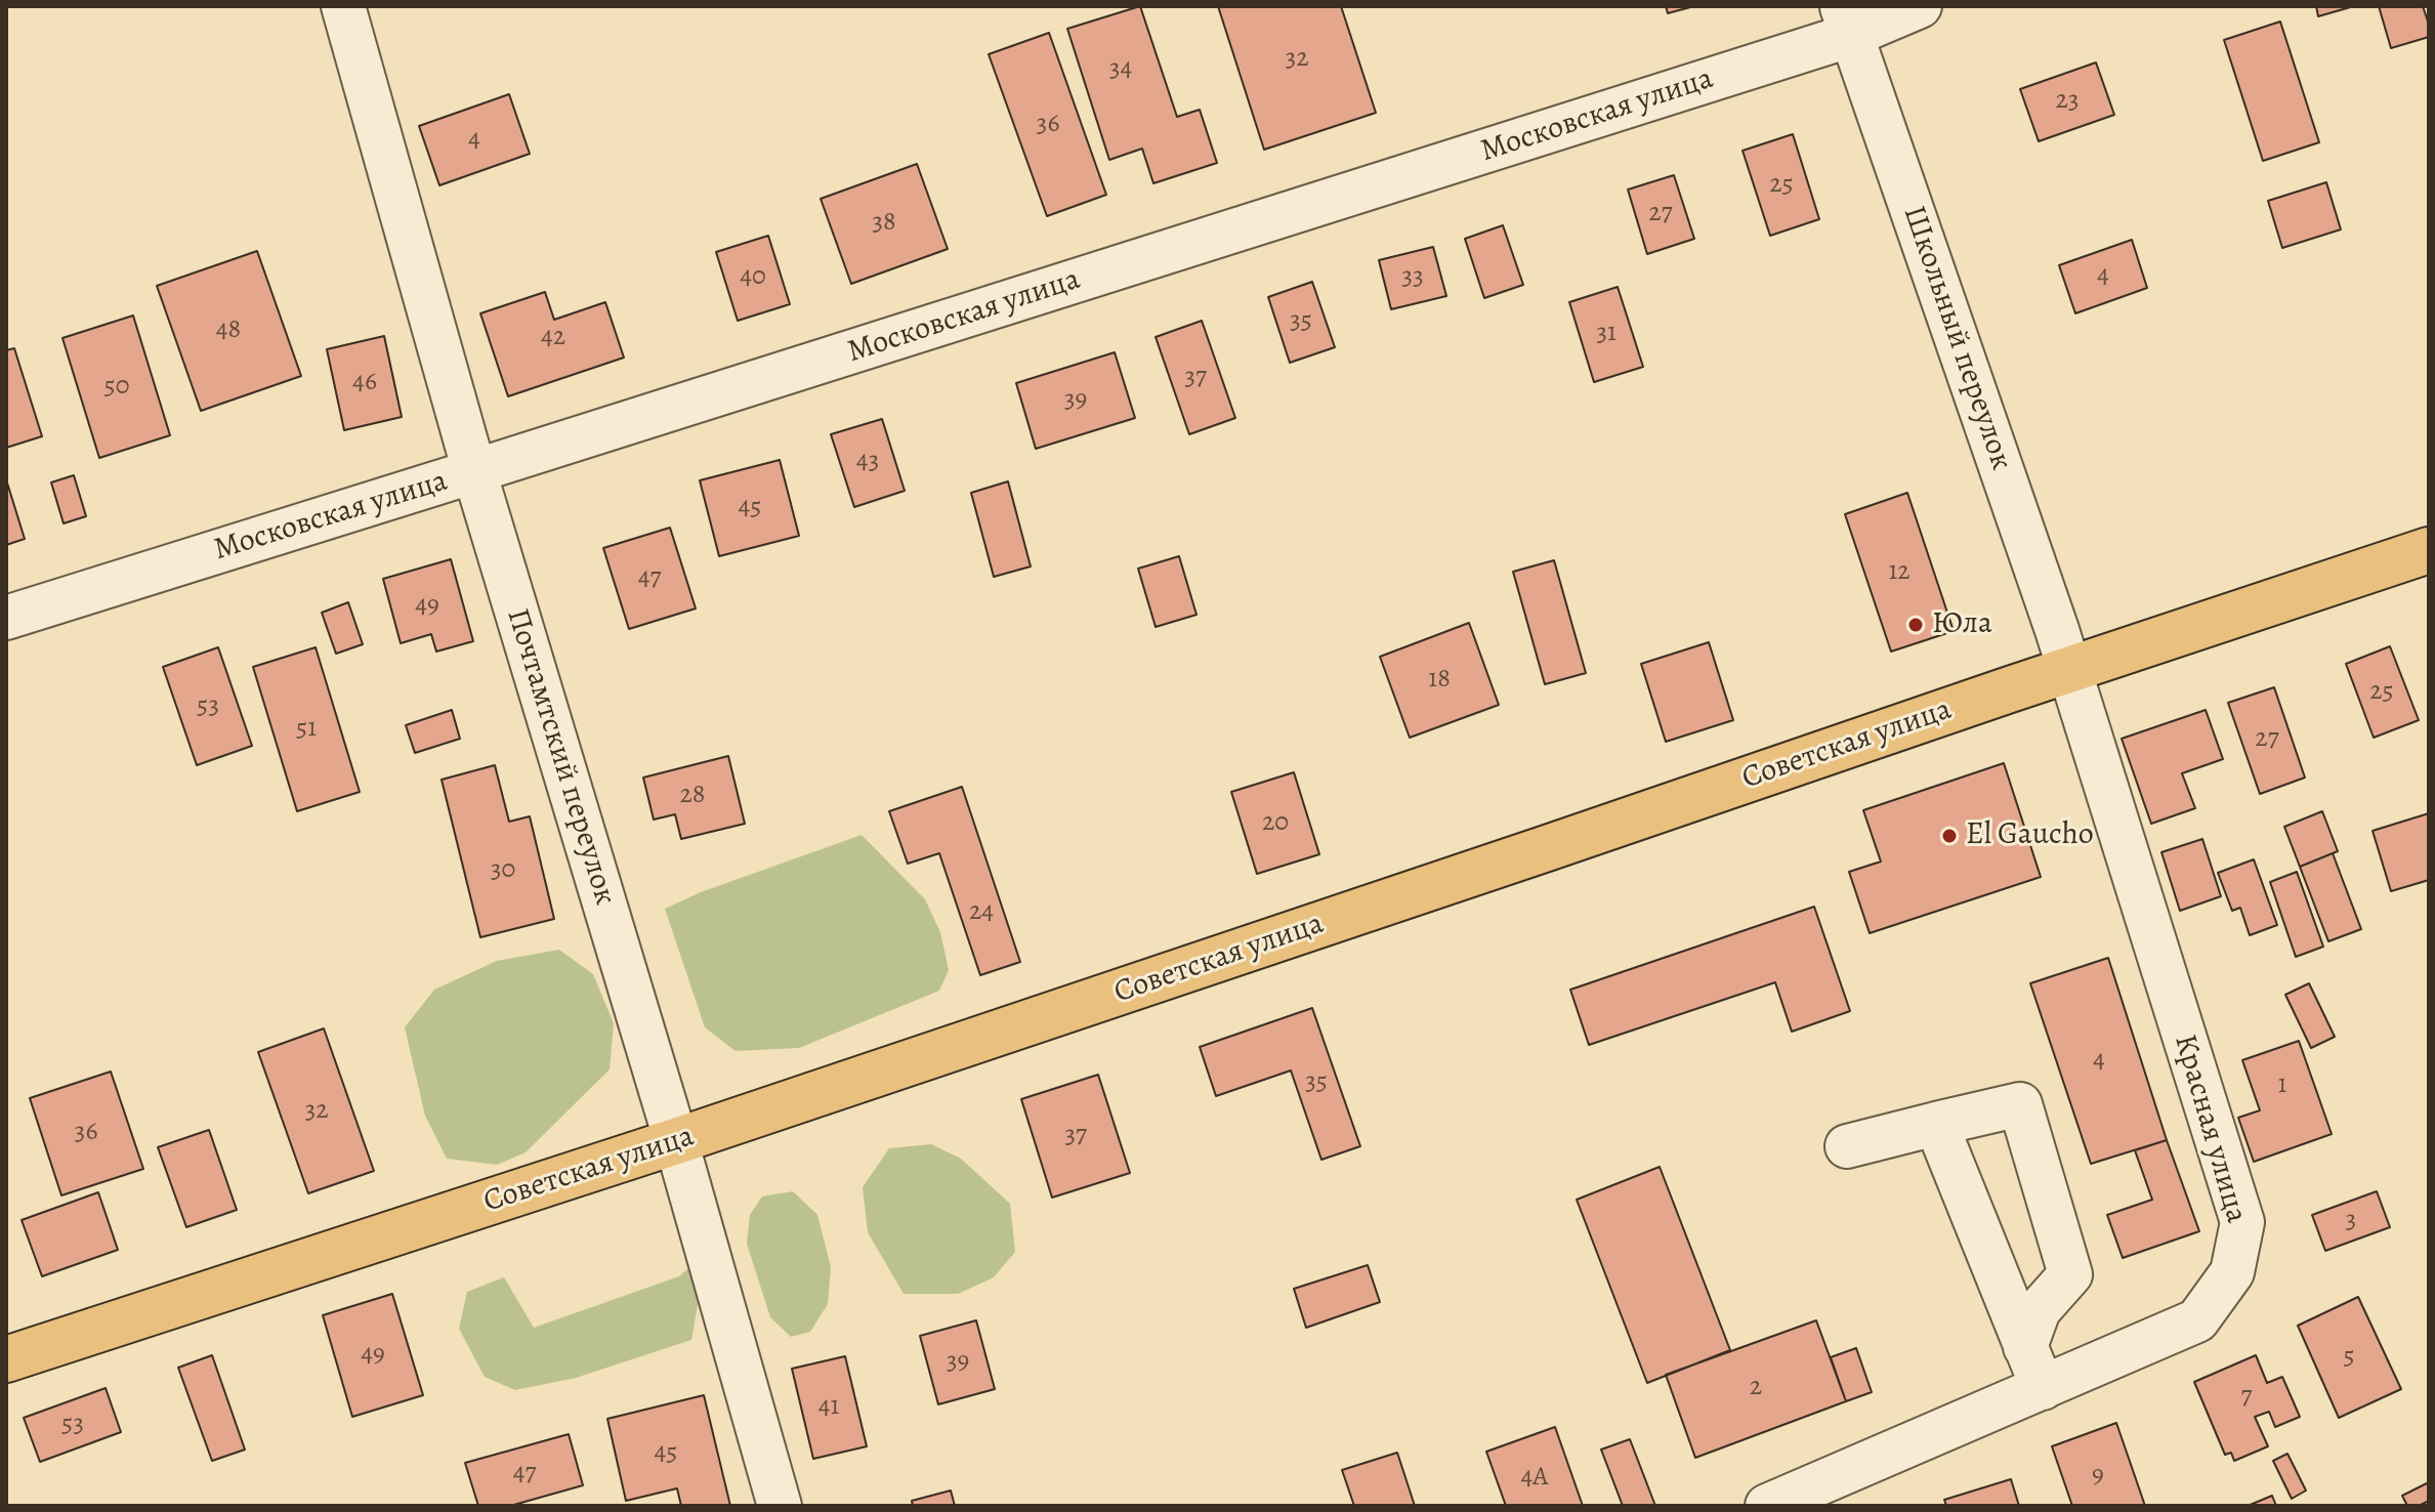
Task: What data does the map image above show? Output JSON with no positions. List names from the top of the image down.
{
  "streets": {
    "main road": ["Советская улица"],
    "street": [
      "Московская улица",
      "Школьный переулок",
      "Почтамтский переулок",
      "Красная улица"
    ]
  },
  "crossings": [
    ["Московская улица", "Школьный переулок"],
    ["Московская улица", "Почтамтский переулок"],
    ["Школьный переулок", "Советская улица"],
    ["Школьный переулок", "Красная улица"],
    ["Советская улица", "Почтамтский переулок"],
    ["Советская улица", "Красная улица"]
  ],
  "places": ["Юла", "El Gaucho"],
  "house_numbers": [
    "32",
    "34",
    "23",
    "36",
    "4",
    "25",
    "27",
    "38",
    "4",
    "40",
    "33",
    "35",
    "48",
    "31",
    "42",
    "37",
    "46",
    "50",
    "39",
    "43",
    "45",
    "12",
    "47",
    "49",
    "18",
    "25",
    "53",
    "51",
    "27",
    "28",
    "20",
    "30",
    "24",
    "4",
    "35",
    "1",
    "32",
    "36",
    "37",
    "3",
    "49",
    "5",
    "39",
    "2",
    "7",
    "41",
    "53",
    "45",
    "47",
    "9",
    "4А"
  ]
}
